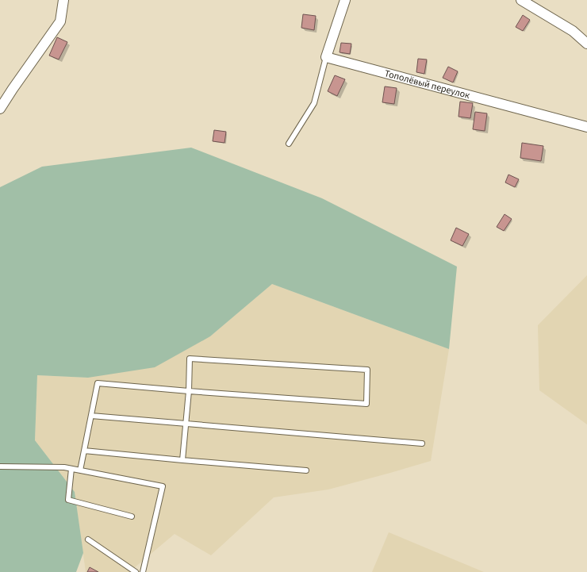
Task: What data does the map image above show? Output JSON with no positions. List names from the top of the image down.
{
  "streets": {
    "street": ["Тополёвый переулок"]
  }
}
